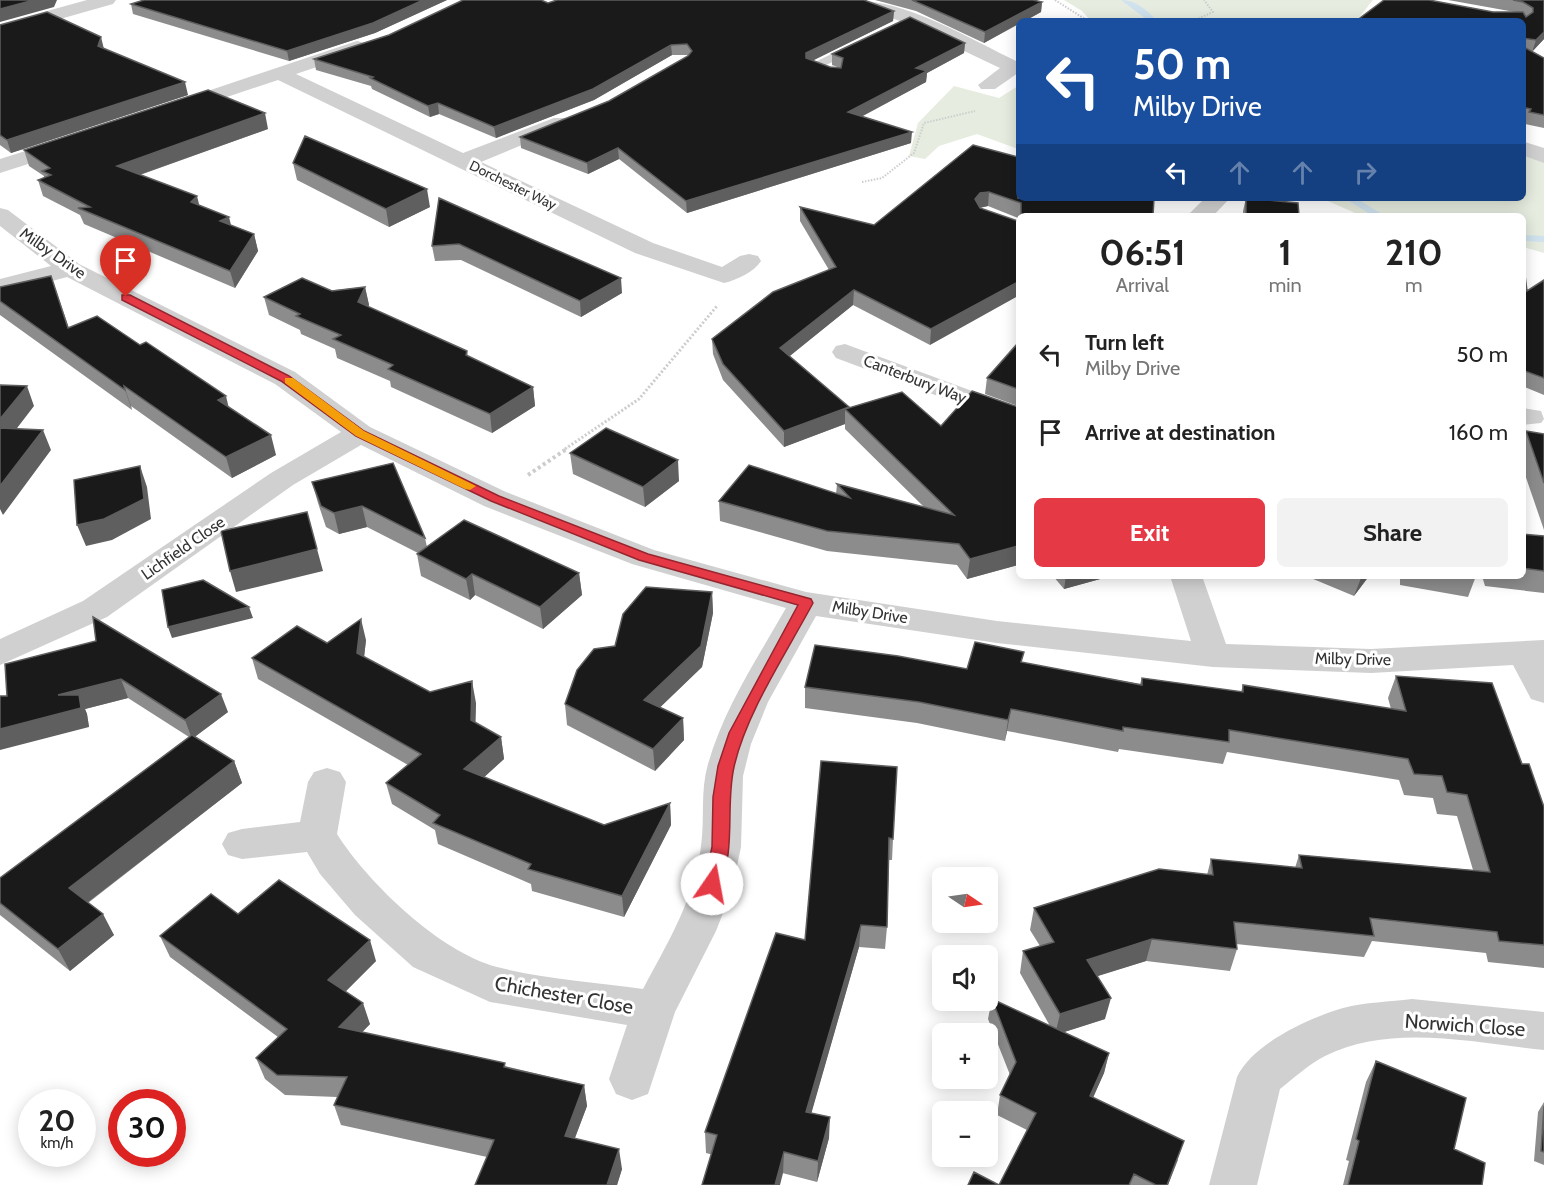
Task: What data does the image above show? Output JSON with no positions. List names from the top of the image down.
{
  "streets": {
    "street": [
      "Dorchester Way",
      "Milby Drive",
      "Canterbury Way",
      "Lichfield Close",
      "Chichester Close",
      "Norwich Close"
    ]
  },
  "crossings": [
    ["Milby Drive", "Lichfield Close"],
    ["Milby Drive", "Chichester Close"]
  ],
  "north": "right",
  "page": {
    "turn": ["50 m", "Milby Drive"],
    "eta": [
      "06:51",
      "Arrival",
      "1",
      "min",
      "210",
      "m"
    ],
    "list": [
      {
        "name": "Turn left",
        "note": "Milby Drive",
        "value": "50 m"
      },
      {
        "name": "Arrive at destination",
        "value": "160 m"
      }
    ],
    "buttons": ["Exit", "Share"],
    "map_buttons": ["+", "−"],
    "speed": "20 km/h",
    "limit": "30"
  }
}
